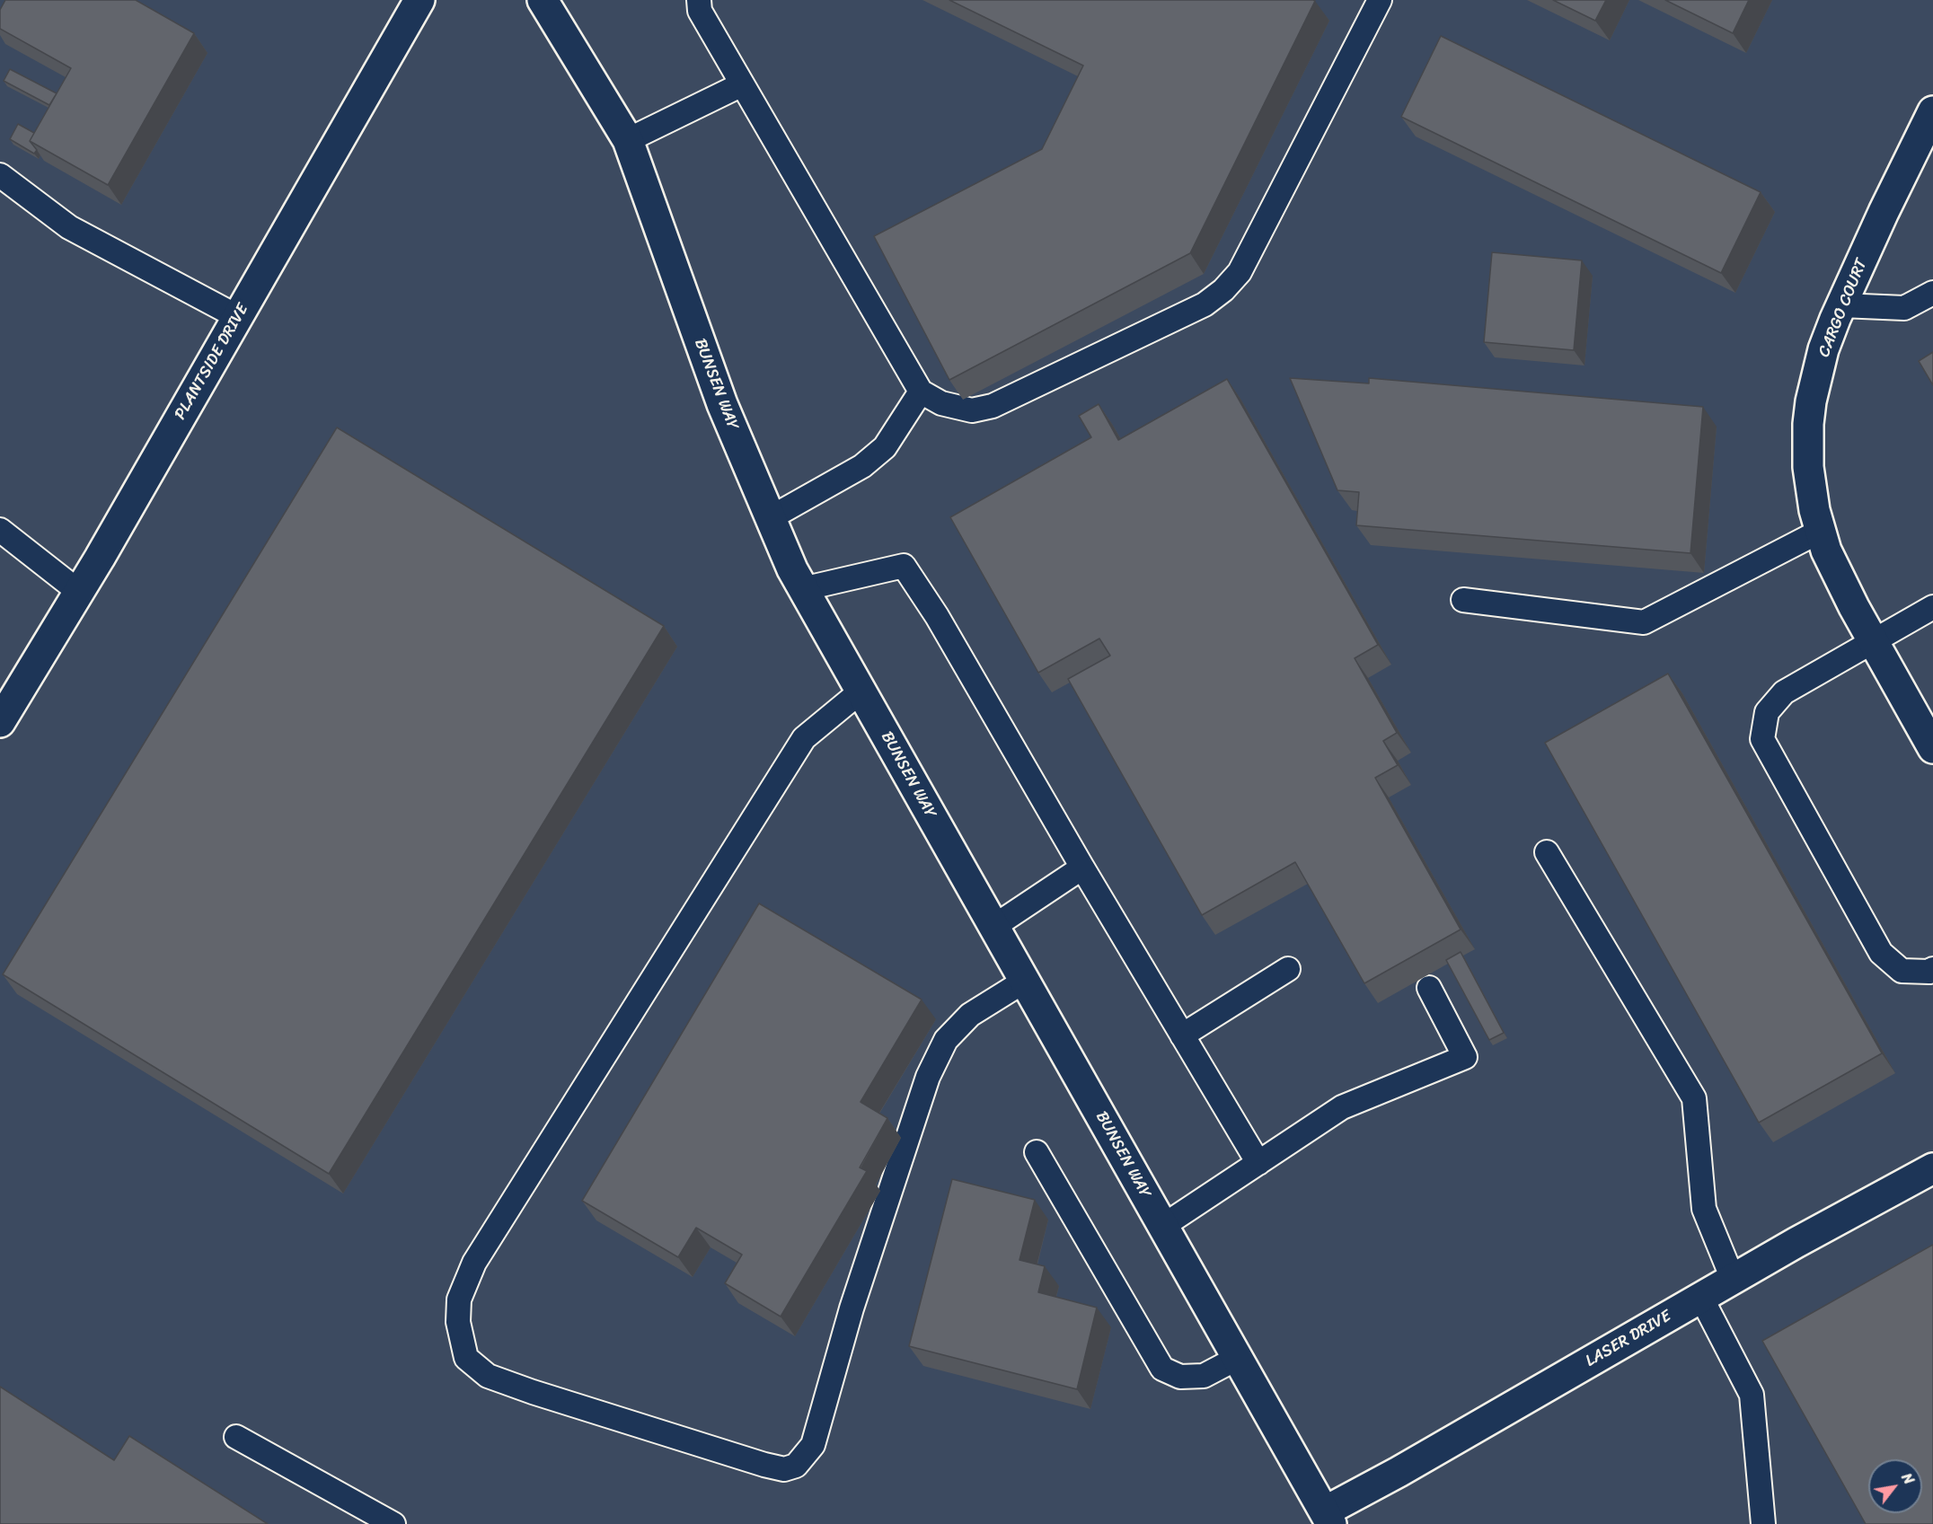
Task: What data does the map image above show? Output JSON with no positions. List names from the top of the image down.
{
  "streets": {
    "street": [
      "CARGO COURT",
      "PLANTSIDE DRIVE",
      "BUNSEN WAY",
      "LASER DRIVE"
    ]
  },
  "crossings": [
    ["BUNSEN WAY", "LASER DRIVE"]
  ],
  "north": "top right"
}
